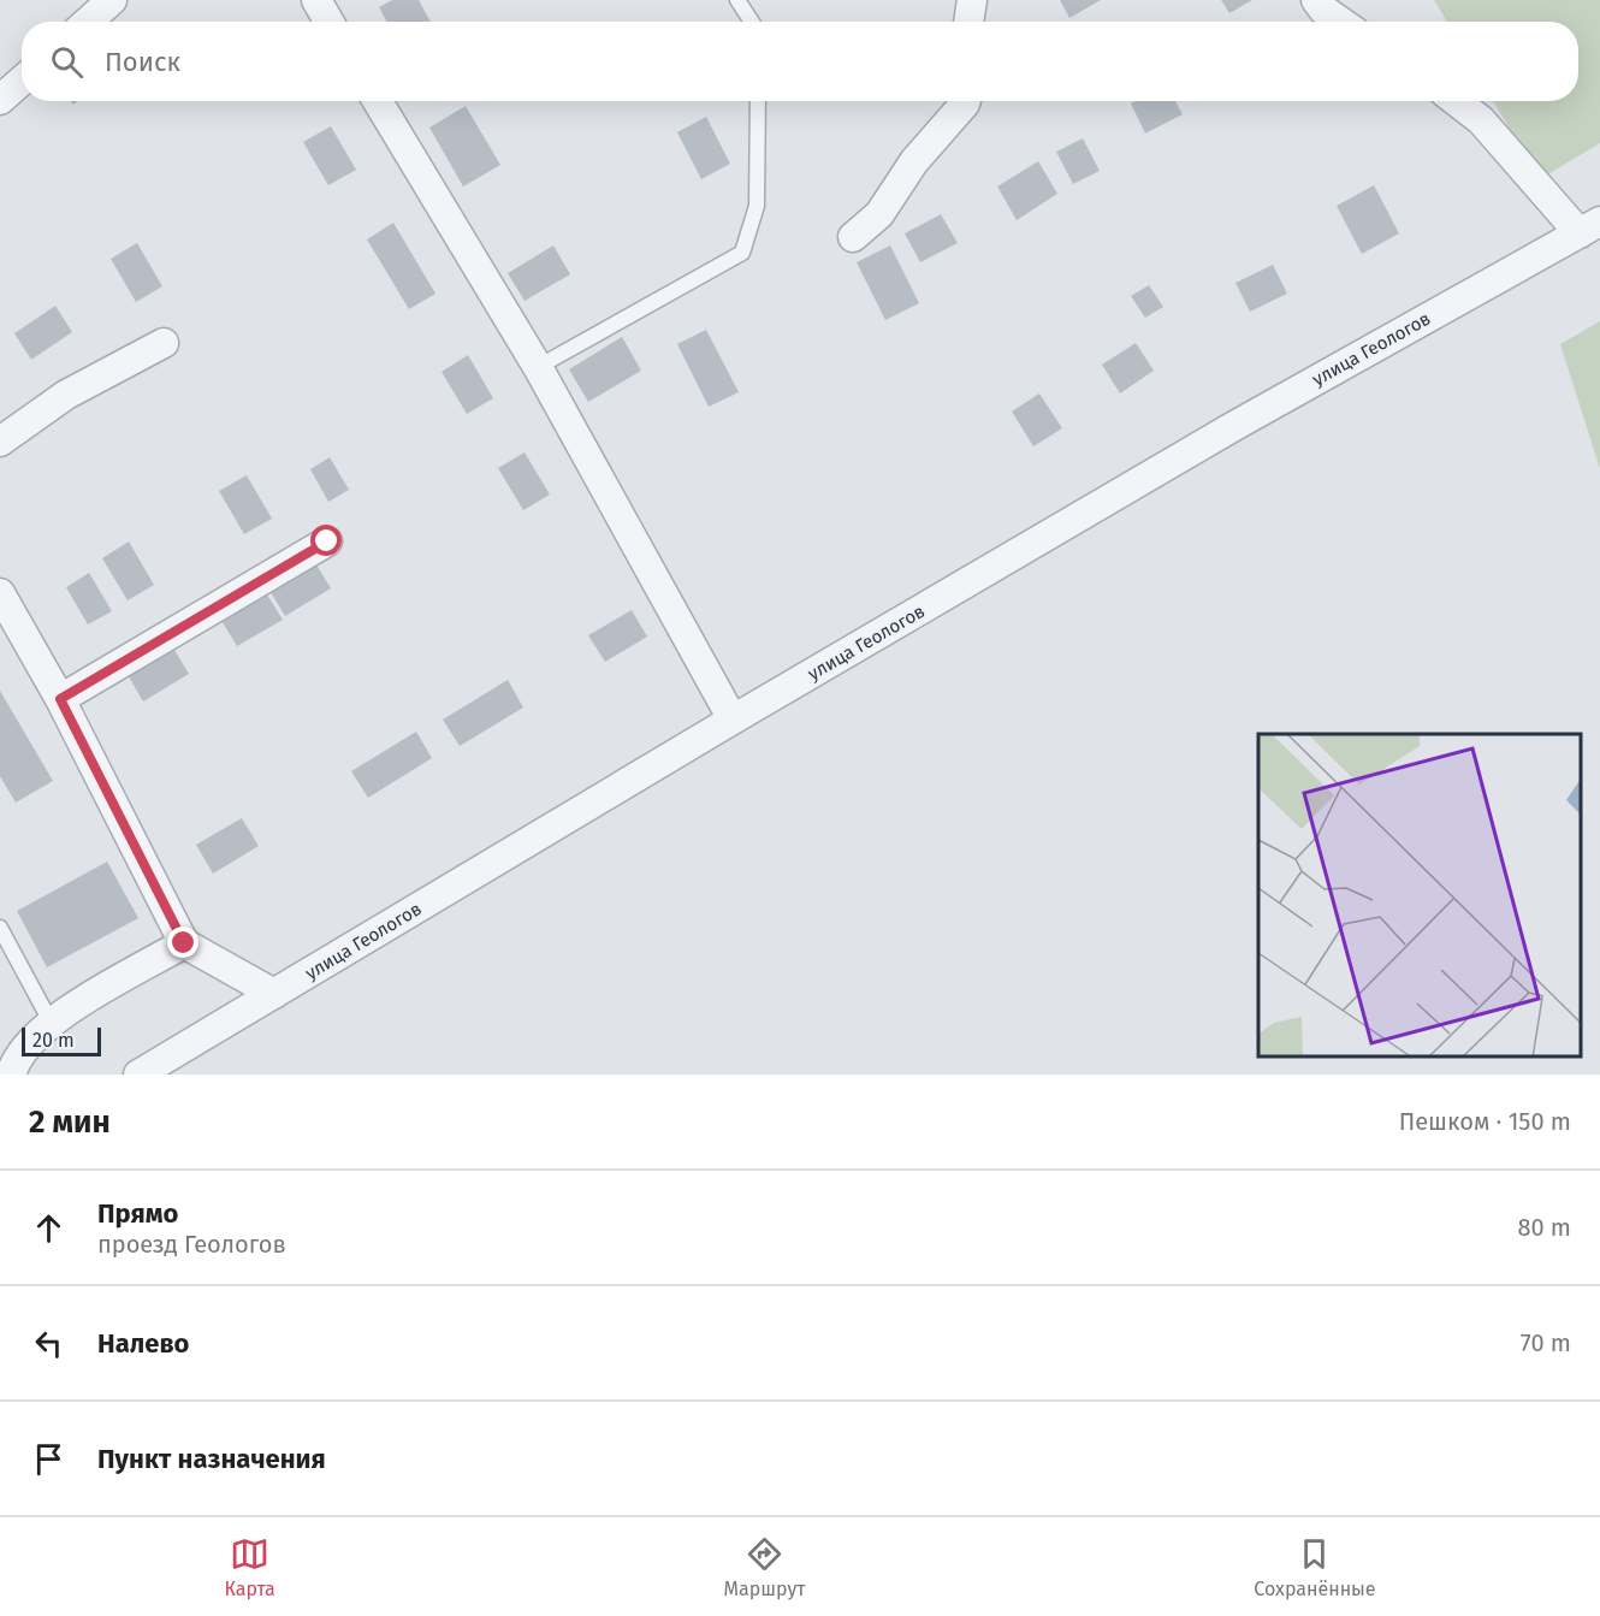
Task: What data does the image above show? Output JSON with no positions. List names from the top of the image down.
{
  "streets": {
    "street": ["улица Геологов"]
  },
  "scale_bar": "20 m",
  "page": {
    "search": "Поиск",
    "scale": "20 m",
    "heading": ["2 мин", "Пешком · 150 m"],
    "list": [
      ["Прямо", "проезд Геологов", "80 m"],
      ["Налево", "70 m"],
      "Пункт назначения"
    ],
    "nav": ["Карта", "Маршрут", "Сохранённые"]
  }
}
